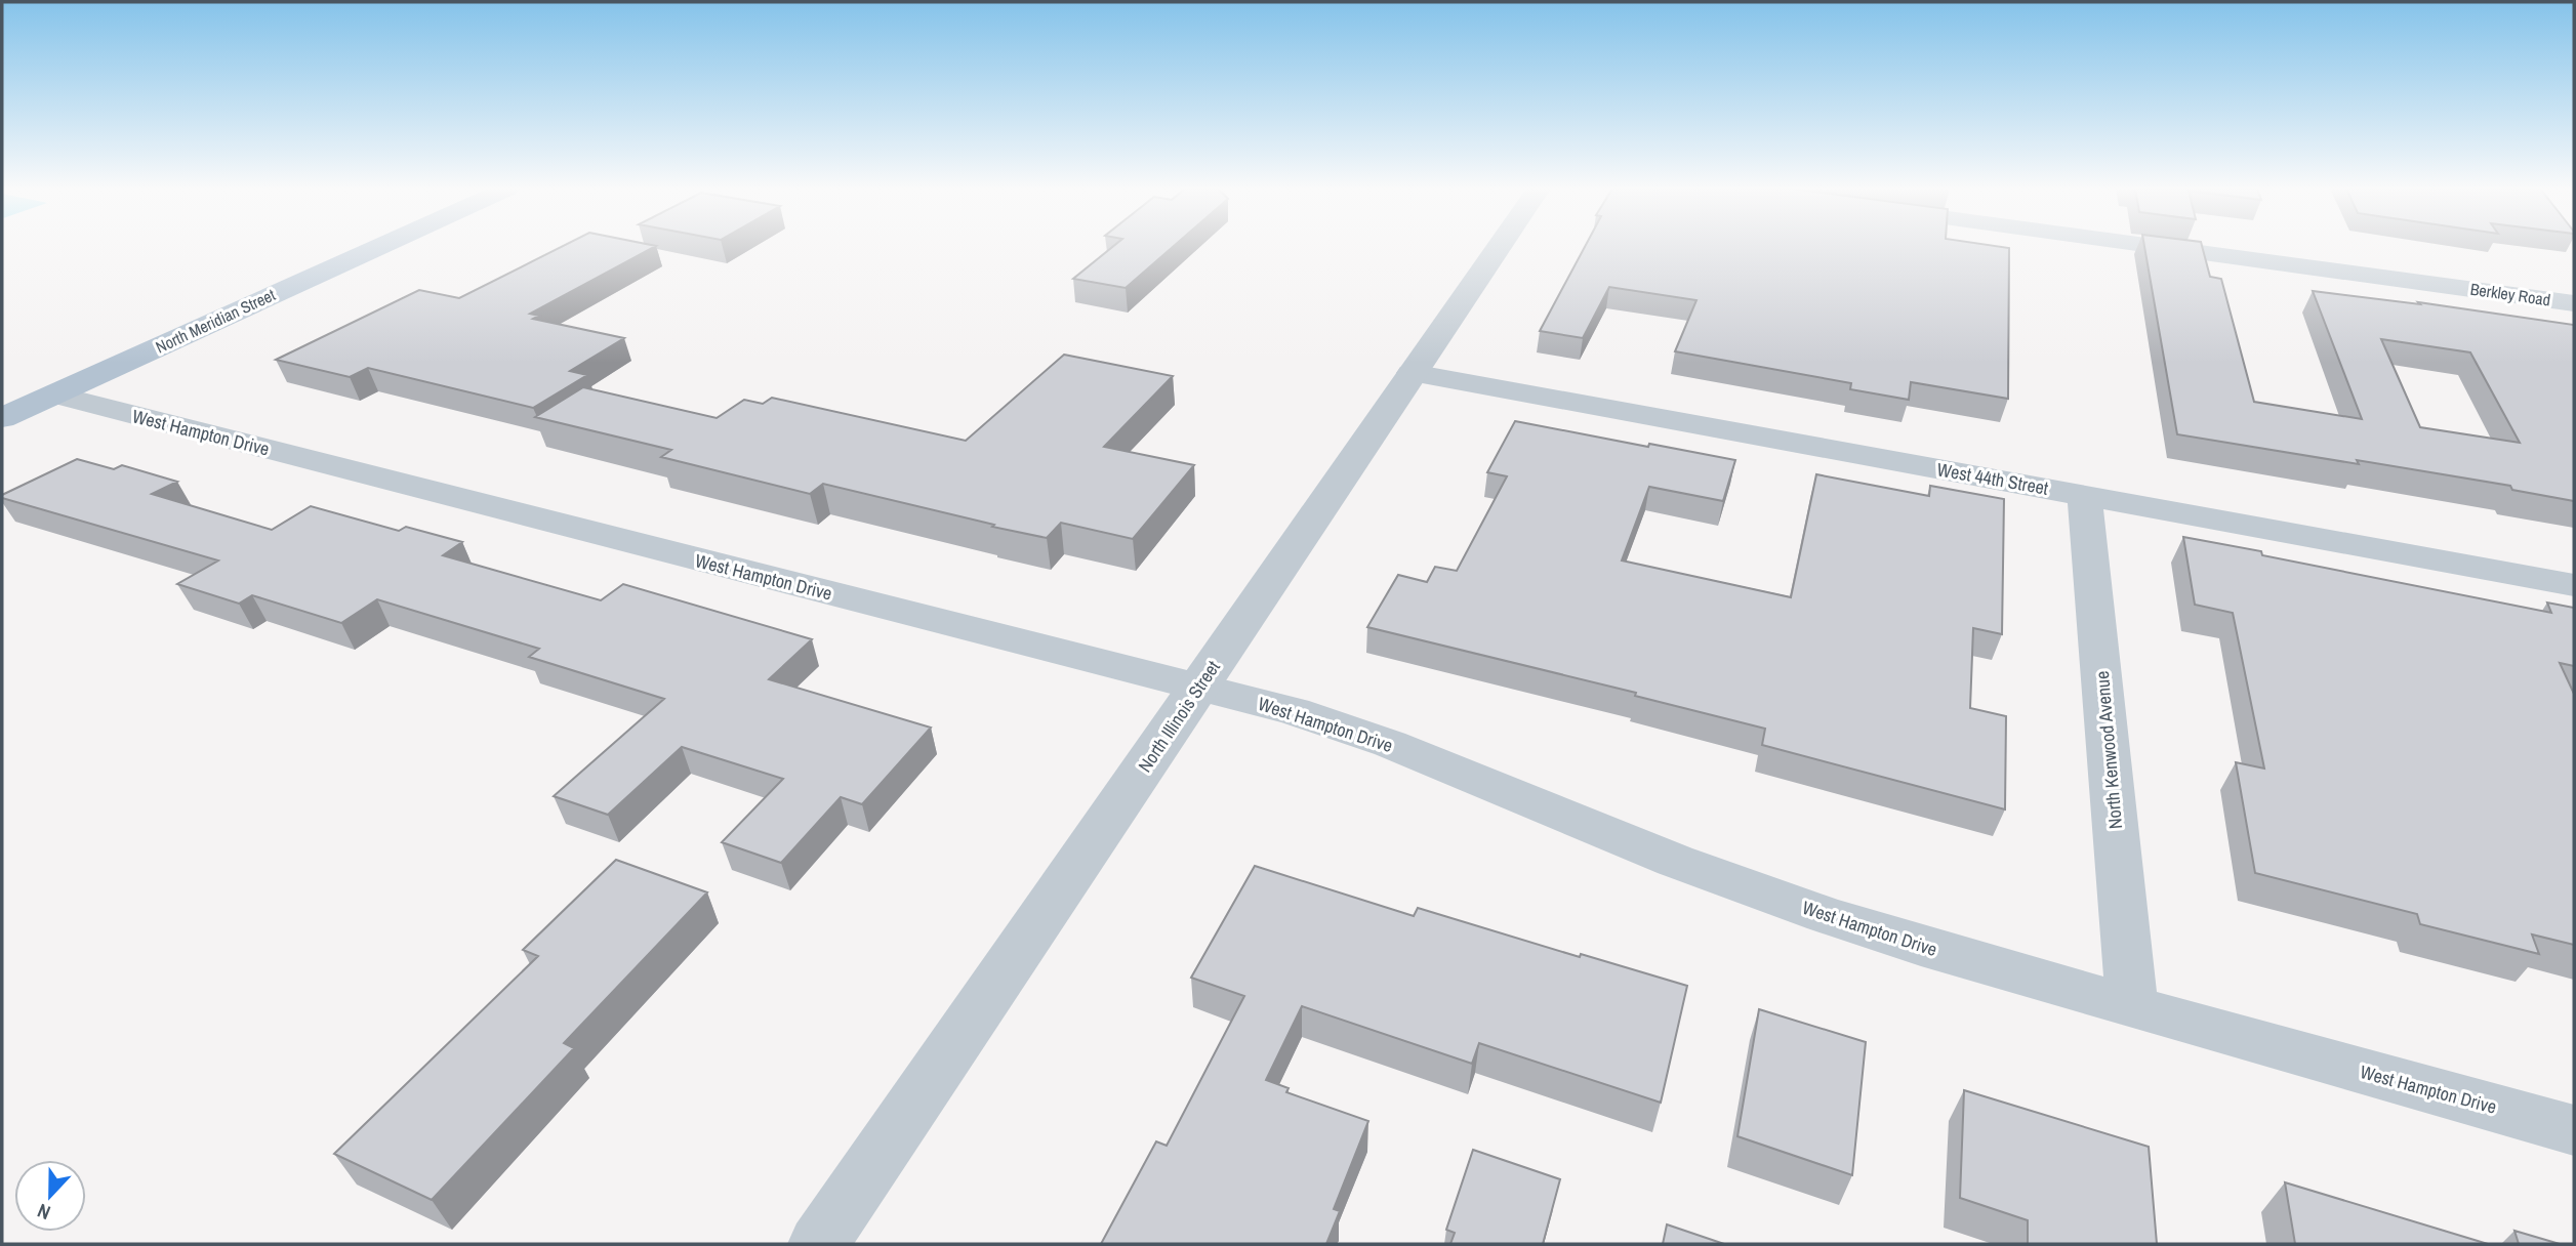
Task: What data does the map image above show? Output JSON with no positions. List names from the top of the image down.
{
  "streets": {
    "main road": ["North Meridian Street"],
    "street": [
      "Berkley Road",
      "West Hampton Drive",
      "West 44th Street",
      "North Illinois Street",
      "North Kenwood Avenue"
    ]
  },
  "crossings": [
    ["North Meridian Street", "West Hampton Drive"],
    ["West Hampton Drive", "North Illinois Street"],
    ["West Hampton Drive", "North Kenwood Avenue"],
    ["West 44th Street", "North Illinois Street"],
    ["West 44th Street", "North Kenwood Avenue"]
  ],
  "north": "bottom"
}
